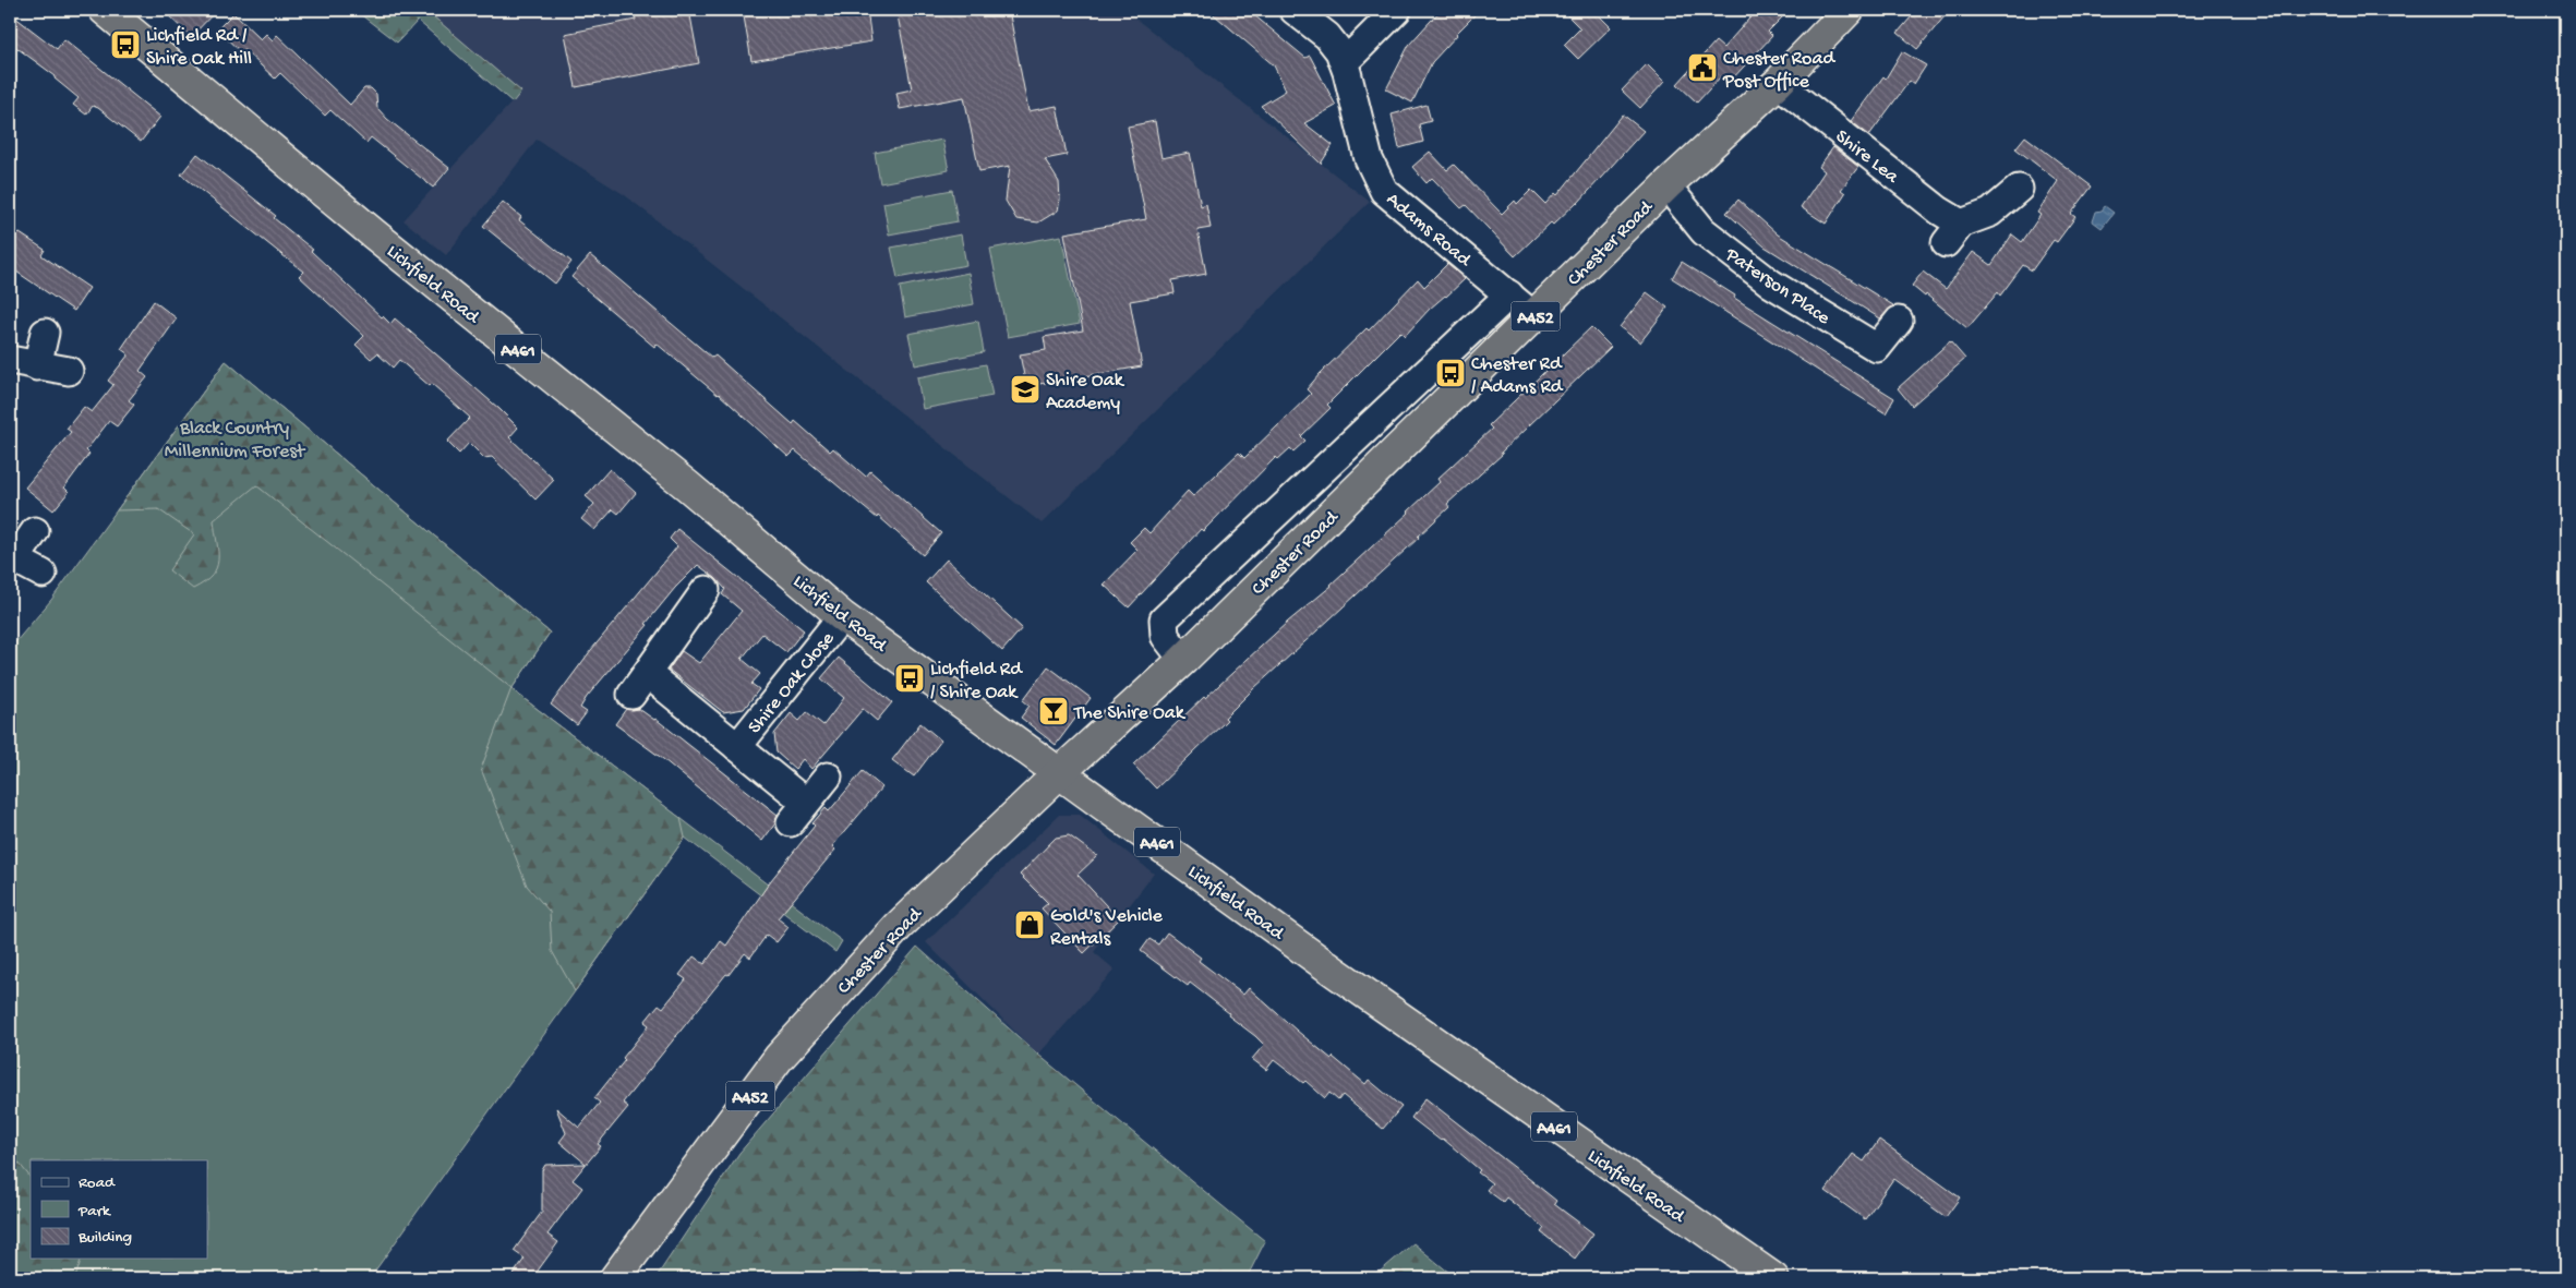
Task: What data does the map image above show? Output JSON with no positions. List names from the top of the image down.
{
  "streets": {
    "highway": [
      "Chester Road",
      "Lichfield Road",
      "A452",
      "A461"
    ],
    "street": [
      "Shire Lea",
      "Adams Road",
      "Paterson Place",
      "Shire Oak Close"
    ]
  },
  "crossings": [
    ["Shire Lea", "Chester Road"],
    ["Adams Road", "Chester Road"],
    ["Chester Road", "Lichfield Road"],
    ["Chester Road", "Paterson Place"],
    ["Lichfield Road", "Shire Oak Close"]
  ],
  "parks": ["Black Country Millennium Forest"],
  "places": {
    "bus stop": ["Lichfield Rd / Shire Oak Hill", "Chester Rd / Adams Rd", "Lichfield Rd / Shire Oak"],
    "public building": ["Chester Road Post Office"],
    "school or university": ["Shire Oak Academy"],
    "bar": ["The Shire Oak"],
    "shop": ["Gold's Vehicle Rentals"]
  },
  "legend": ["Road", "Park", "Building"]
}
